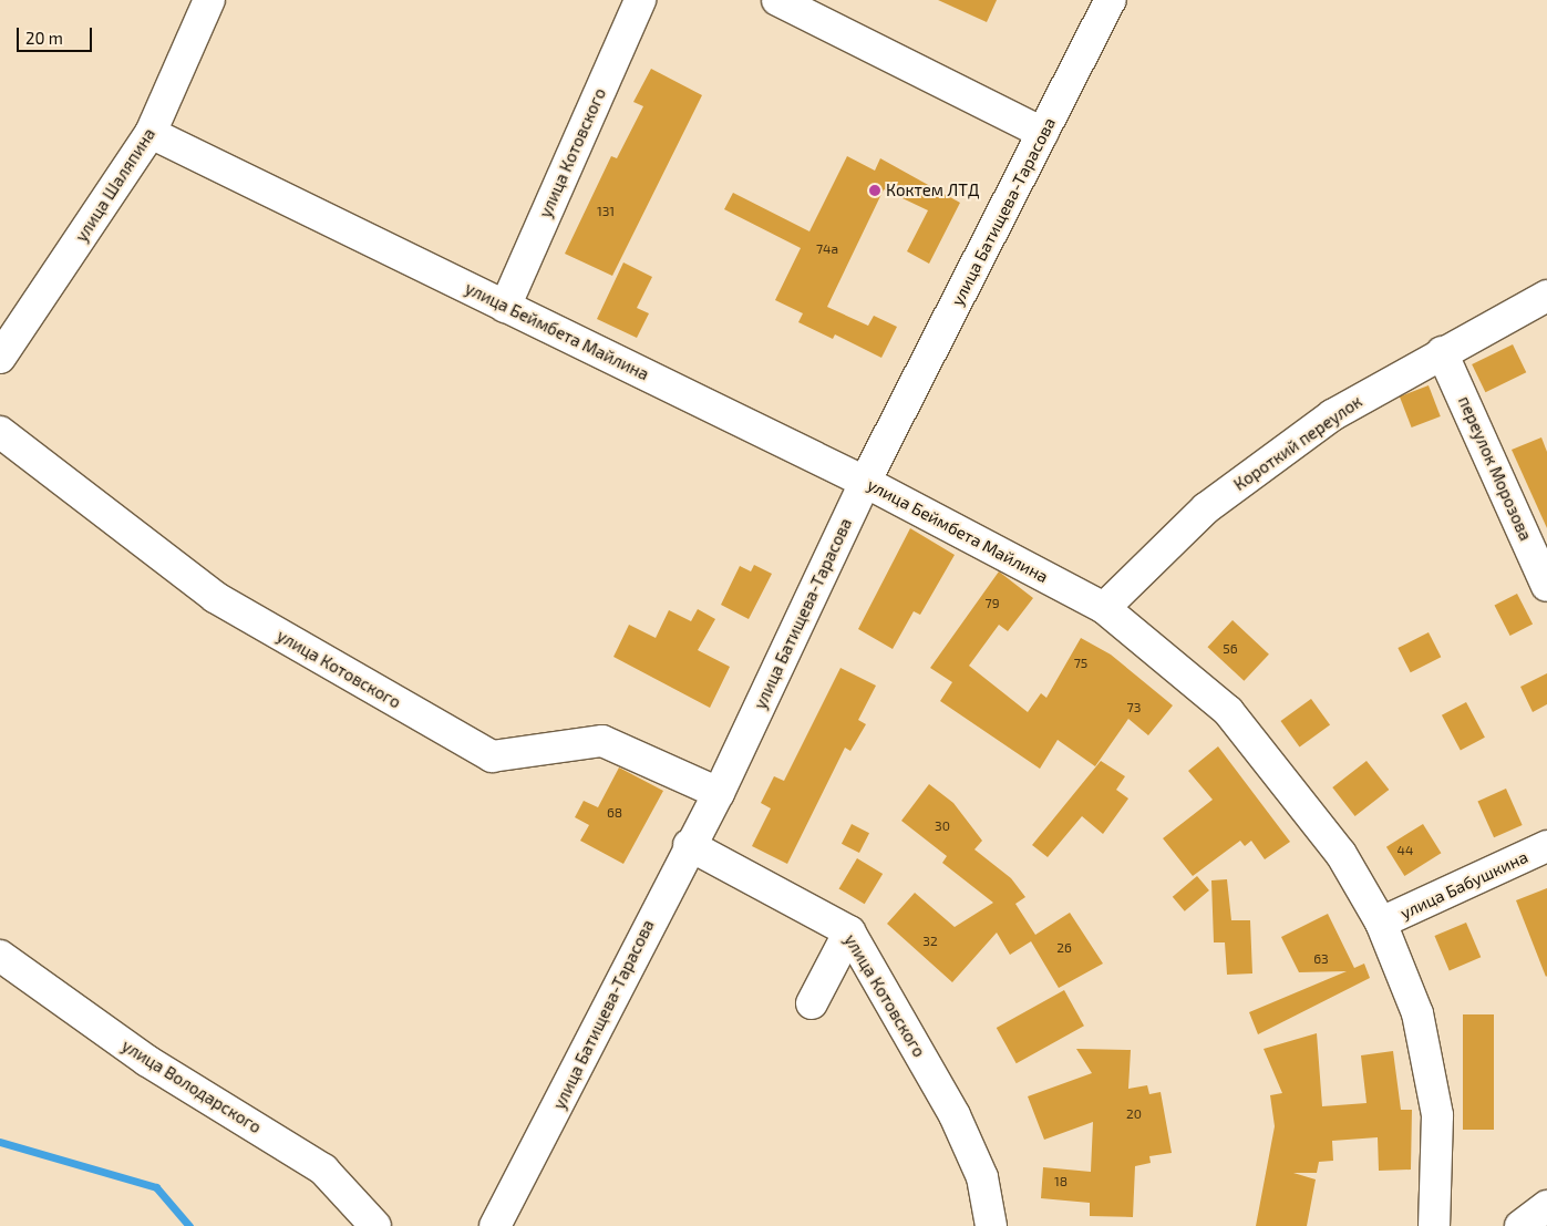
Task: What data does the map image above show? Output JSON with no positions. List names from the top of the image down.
{
  "streets": {
    "street": [
      "улица Котовского",
      "улица Шаляпина",
      "улица Батищева-Тарасова",
      "улица Беймбета Майлина",
      "Короткий переулок",
      "переулок Морозова",
      "улица Бабушкина",
      "улица Володарского"
    ]
  },
  "crossings": [
    ["улица Котовского", "улица Батищева-Тарасова"],
    ["улица Котовского", "улица Беймбета Майлина"],
    ["улица Шаляпина", "улица Беймбета Майлина"],
    ["улица Батищева-Тарасова", "улица Беймбета Майлина"],
    ["улица Беймбета Майлина", "Короткий переулок"],
    ["улица Беймбета Майлина", "улица Бабушкина"],
    ["Короткий переулок", "переулок Морозова"]
  ],
  "places": ["Коктем ЛТД"],
  "house_numbers": [
    "131",
    "74а",
    "79",
    "56",
    "75",
    "73",
    "68",
    "30",
    "44",
    "32",
    "26",
    "63",
    "20",
    "18"
  ],
  "scale_bar": "20 m"
}
